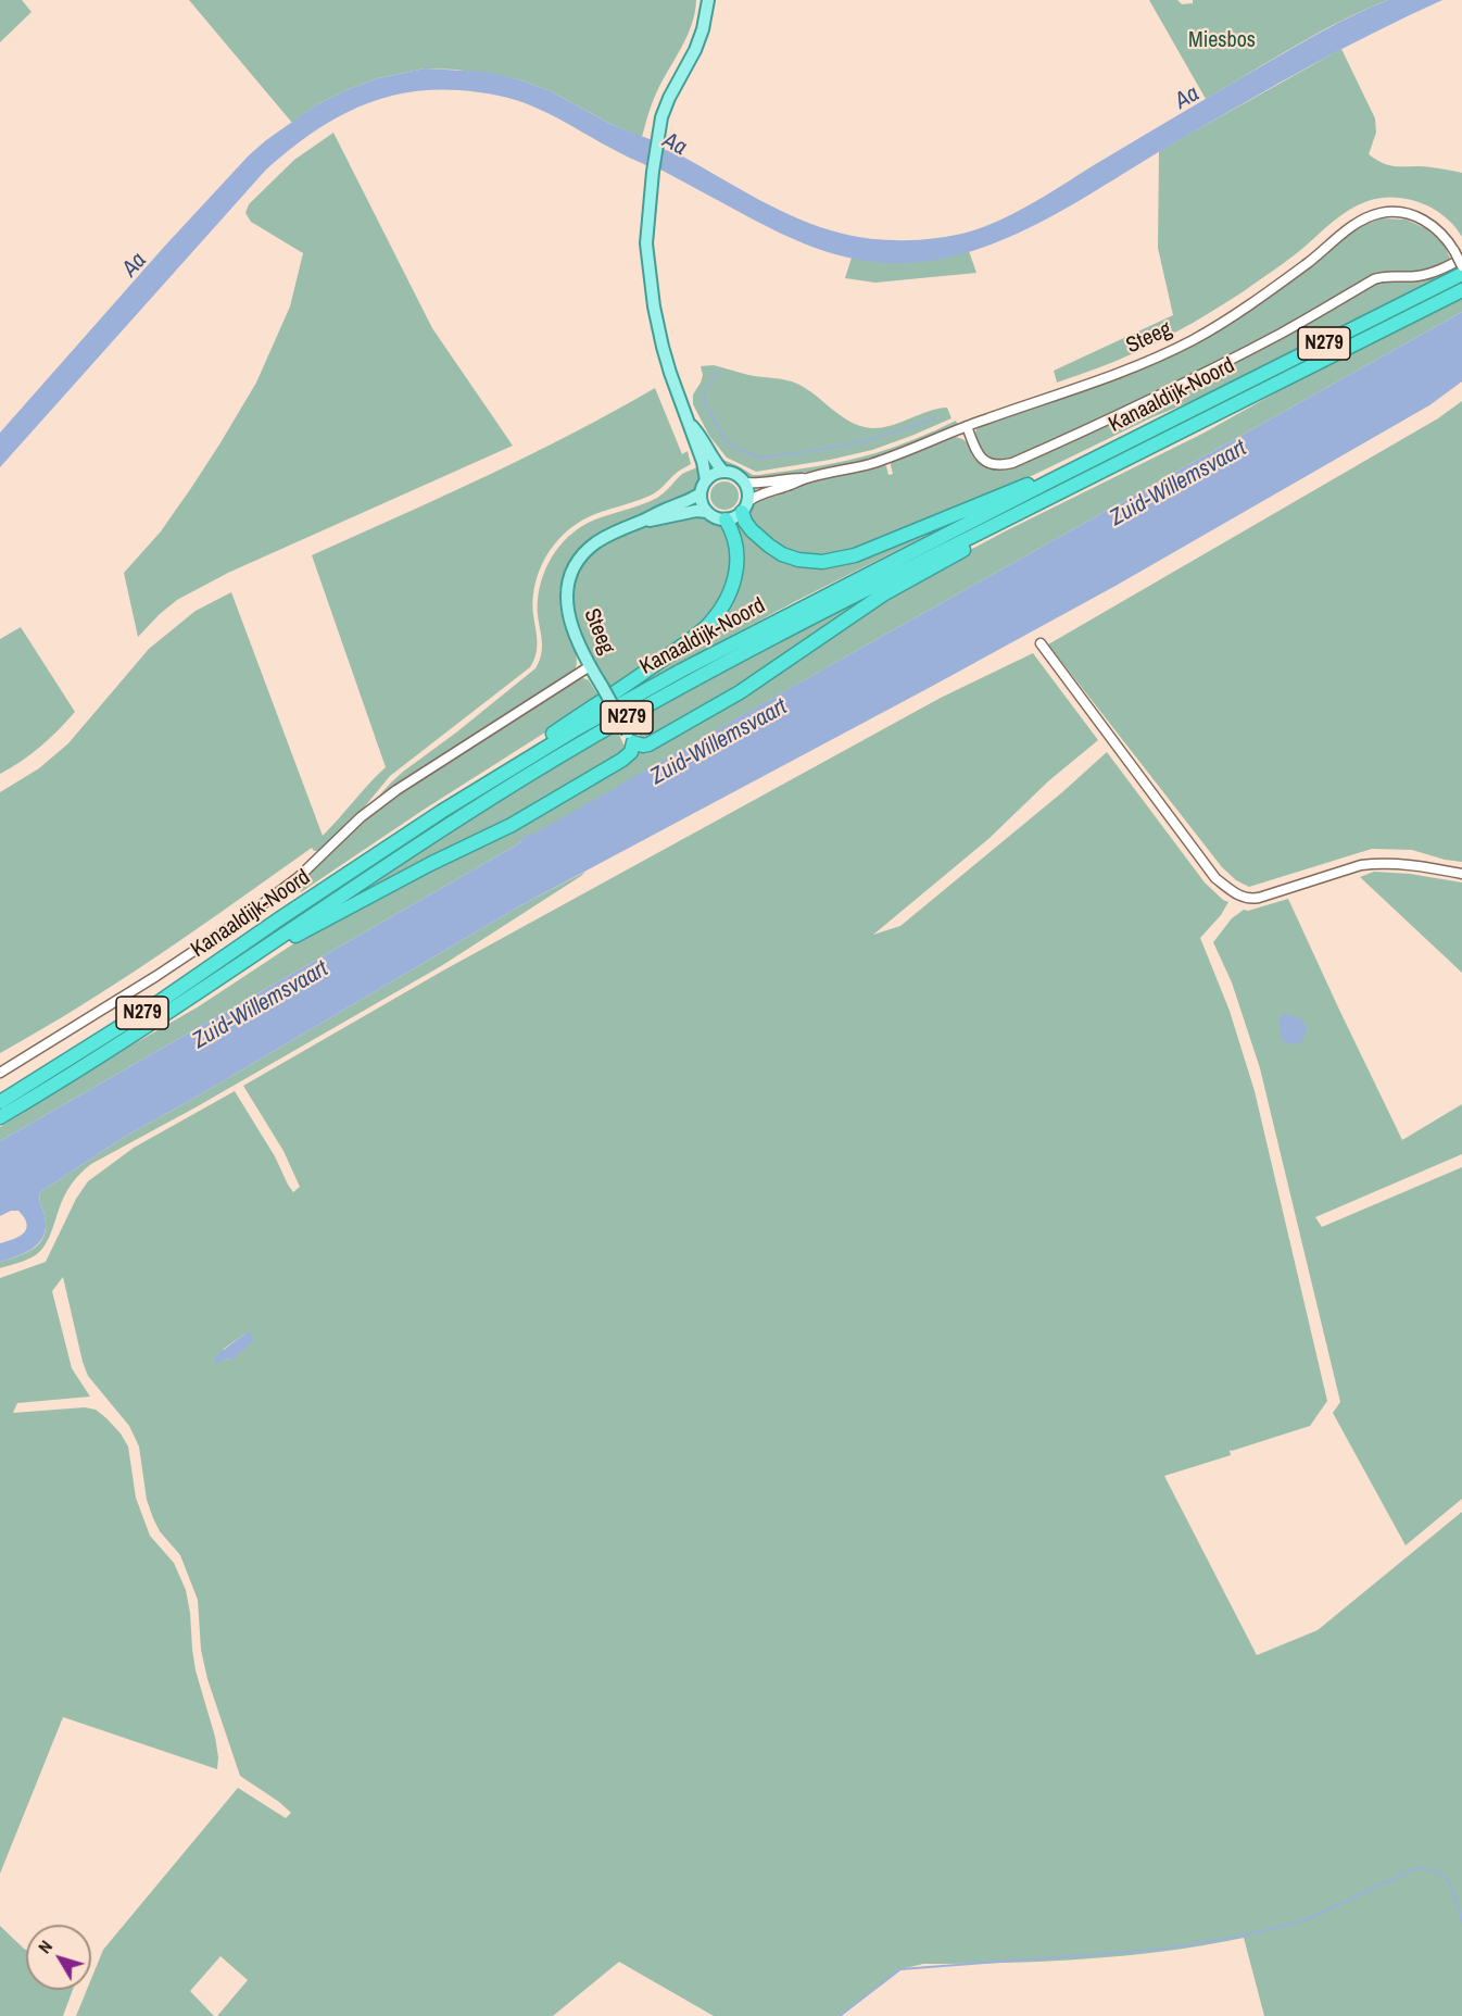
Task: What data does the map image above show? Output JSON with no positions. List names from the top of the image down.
{
  "streets": {
    "highway": ["N279", "Kanaaldijk-Noord"],
    "main road": ["Steeg"]
  },
  "crossings": [
    ["Steeg", "N279"],
    ["Steeg", "Kanaaldijk-Noord"],
    ["N279", "Kanaaldijk-Noord"]
  ],
  "water": ["Aa", "Zuid-Willemsvaart"],
  "parks": ["Miesbos"],
  "north": "top left"
}
